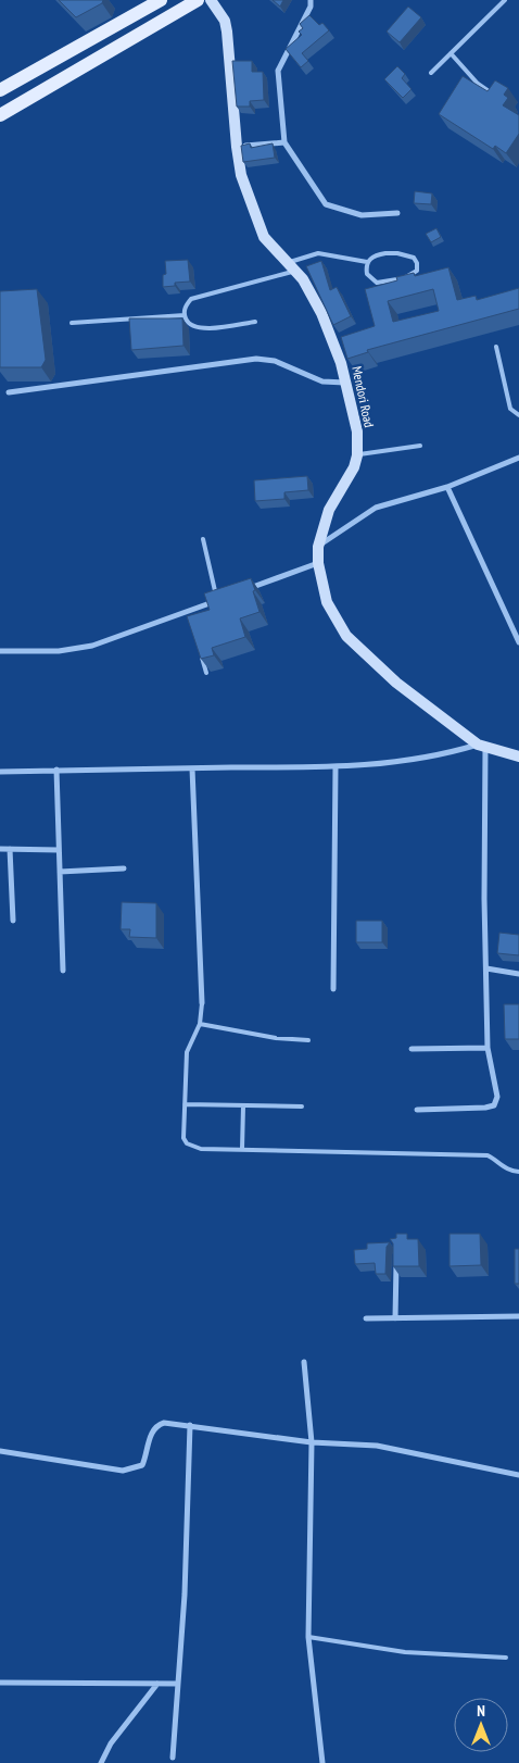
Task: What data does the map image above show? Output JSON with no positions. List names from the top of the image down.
{
  "streets": {
    "main road": ["Mendori Road"]
  },
  "north": "top"
}
